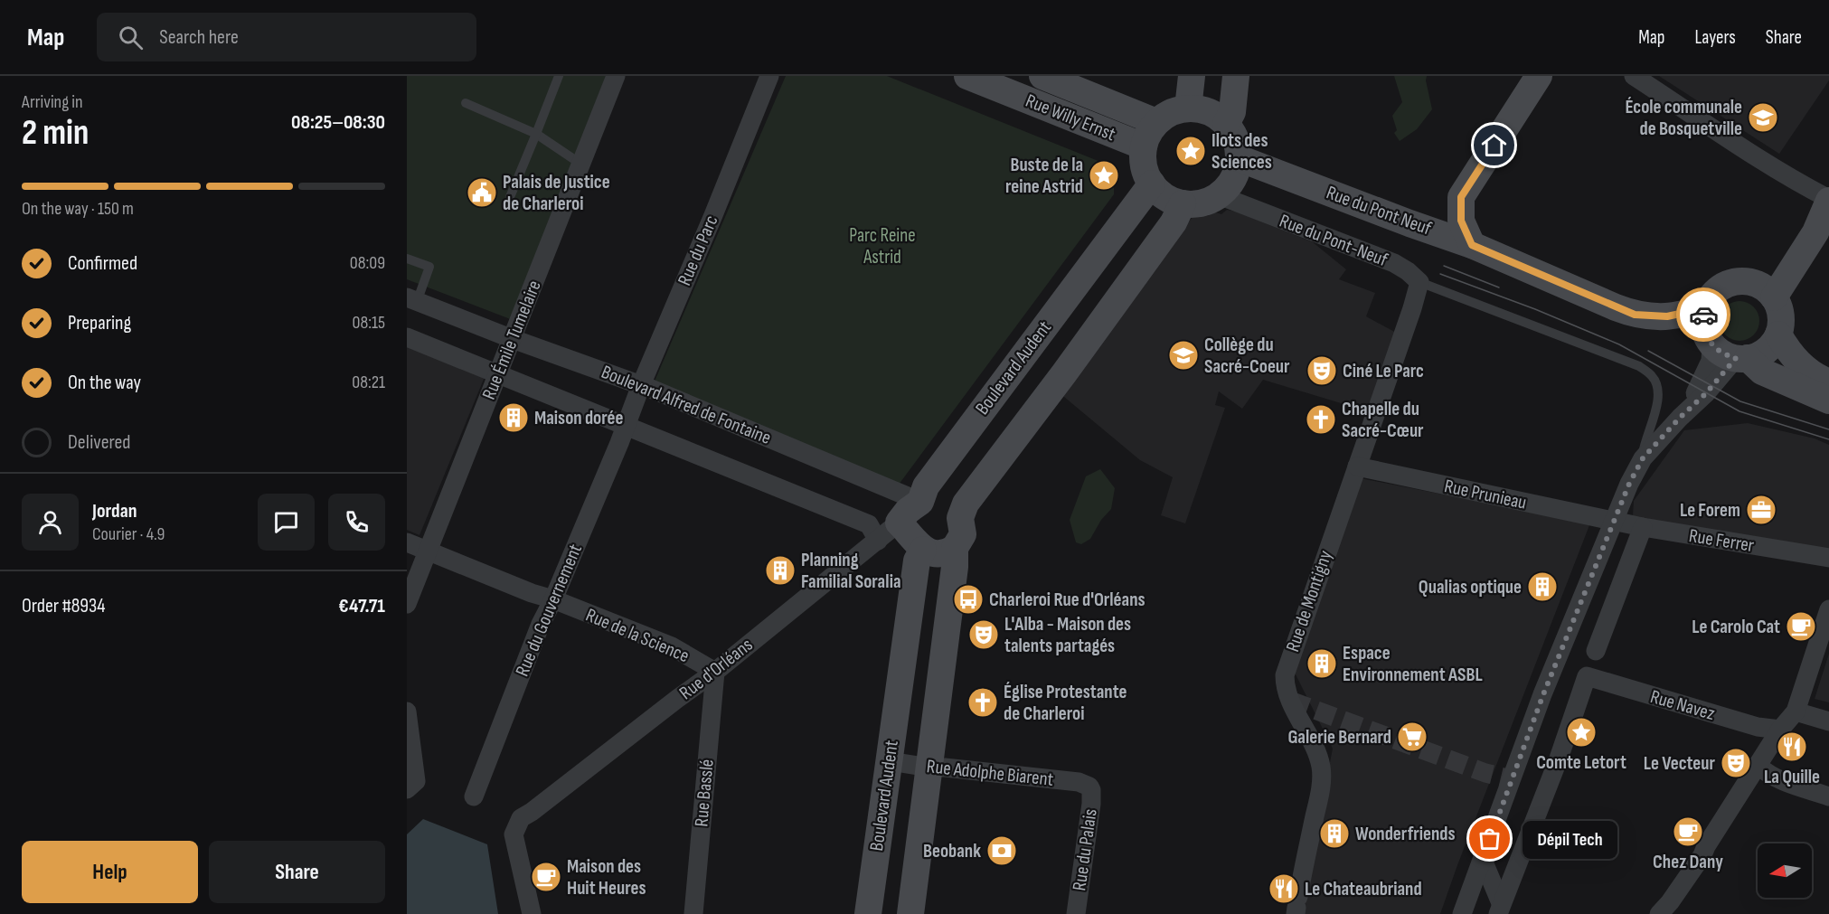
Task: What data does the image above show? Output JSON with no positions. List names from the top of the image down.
{
  "streets": {
    "main road": [
      "Rue Willy Ernst",
      "Rue du Pont Neuf",
      "Boulevard Audent",
      "Boulevard Alfred de Fontaine"
    ],
    "street": [
      "Rue du Pont-Neuf",
      "Rue du Parc",
      "Rue Émile Tumelaire",
      "Rue Prunieau",
      "Rue Ferrer",
      "Rue de Montigny",
      "Rue du Gouvernement",
      "Rue de la Science",
      "Rue d'Orléans",
      "Rue Navez",
      "Rue Adolphe Biarent",
      "Rue Basslé",
      "Rue du Palais"
    ]
  },
  "crossings": [
    ["Rue Willy Ernst", "Rue du Pont Neuf"],
    ["Rue Willy Ernst", "Rue du Pont-Neuf"],
    ["Rue Willy Ernst", "Boulevard Audent"],
    ["Rue du Pont Neuf", "Rue du Pont-Neuf"],
    ["Rue du Pont Neuf", "Boulevard Audent"],
    ["Rue du Pont-Neuf", "Boulevard Audent"],
    ["Rue du Pont-Neuf", "Rue de Montigny"],
    ["Rue du Parc", "Boulevard Alfred de Fontaine"],
    ["Rue du Parc", "Rue du Gouvernement"],
    ["Rue Émile Tumelaire", "Boulevard Alfred de Fontaine"],
    ["Rue Émile Tumelaire", "Rue de la Science"],
    ["Boulevard Audent", "Boulevard Alfred de Fontaine"],
    ["Boulevard Audent", "Rue d'Orléans"],
    ["Boulevard Audent", "Rue Adolphe Biarent"],
    ["Boulevard Alfred de Fontaine", "Rue d'Orléans"],
    ["Rue Prunieau", "Rue Ferrer"],
    ["Rue Prunieau", "Rue de Montigny"],
    ["Rue du Gouvernement", "Rue de la Science"],
    ["Rue de la Science", "Rue d'Orléans"],
    ["Rue de la Science", "Rue Basslé"],
    ["Rue d'Orléans", "Rue Basslé"],
    ["Rue Adolphe Biarent", "Rue du Palais"]
  ],
  "parks": ["Parc Reine Astrid"],
  "places": {
    "school or university": ["École communale de Bosquetville", "Collège du Sacré-Coeur"],
    "place": ["Ilots des Sciences", "Buste de la reine Astrid", "Comte Letort"],
    "public building": ["Palais de Justice de Charleroi"],
    "theatre": ["Ciné Le Parc", "L'Alba - Maison des talents partagés", "Le Vecteur"],
    "building": [
      "Maison dorée",
      "Planning Familial Soralia",
      "Qualias optique",
      "Espace Environnement ASBL",
      "Wonderfriends"
    ],
    "church": ["Chapelle du Sacré-Cœur", "Église Protestante de Charleroi"],
    "office": ["Le Forem"],
    "bus stop": ["Charleroi Rue d'Orléans"],
    "cafe": ["Le Carolo Cat", "Chez Dany", "Maison des Huit Heures"],
    "supermarket": ["Galerie Bernard"],
    "restaurant": ["La Quille", "Le Chateaubriand"],
    "other": ["Dépil Tech"],
    "bank": ["Beobank"]
  },
  "north": "left",
  "page": {
    "header": "Map",
    "search": "Search here",
    "nav": ["Map", "Layers", "Share"],
    "heading": ["2 min", "Arriving in", "08:25–08:30"],
    "panel": [
      "Jordan",
      "Courier · 4.9",
      "Order #8934",
      "€47.71"
    ],
    "bar": "On the way · 150 m",
    "list": [
      ["Confirmed", "08:09"],
      ["Preparing", "08:15"],
      ["On the way", "08:21"],
      "Delivered"
    ],
    "bubble": "Dépil Tech",
    "buttons": ["Help", "Share"]
  }
}
